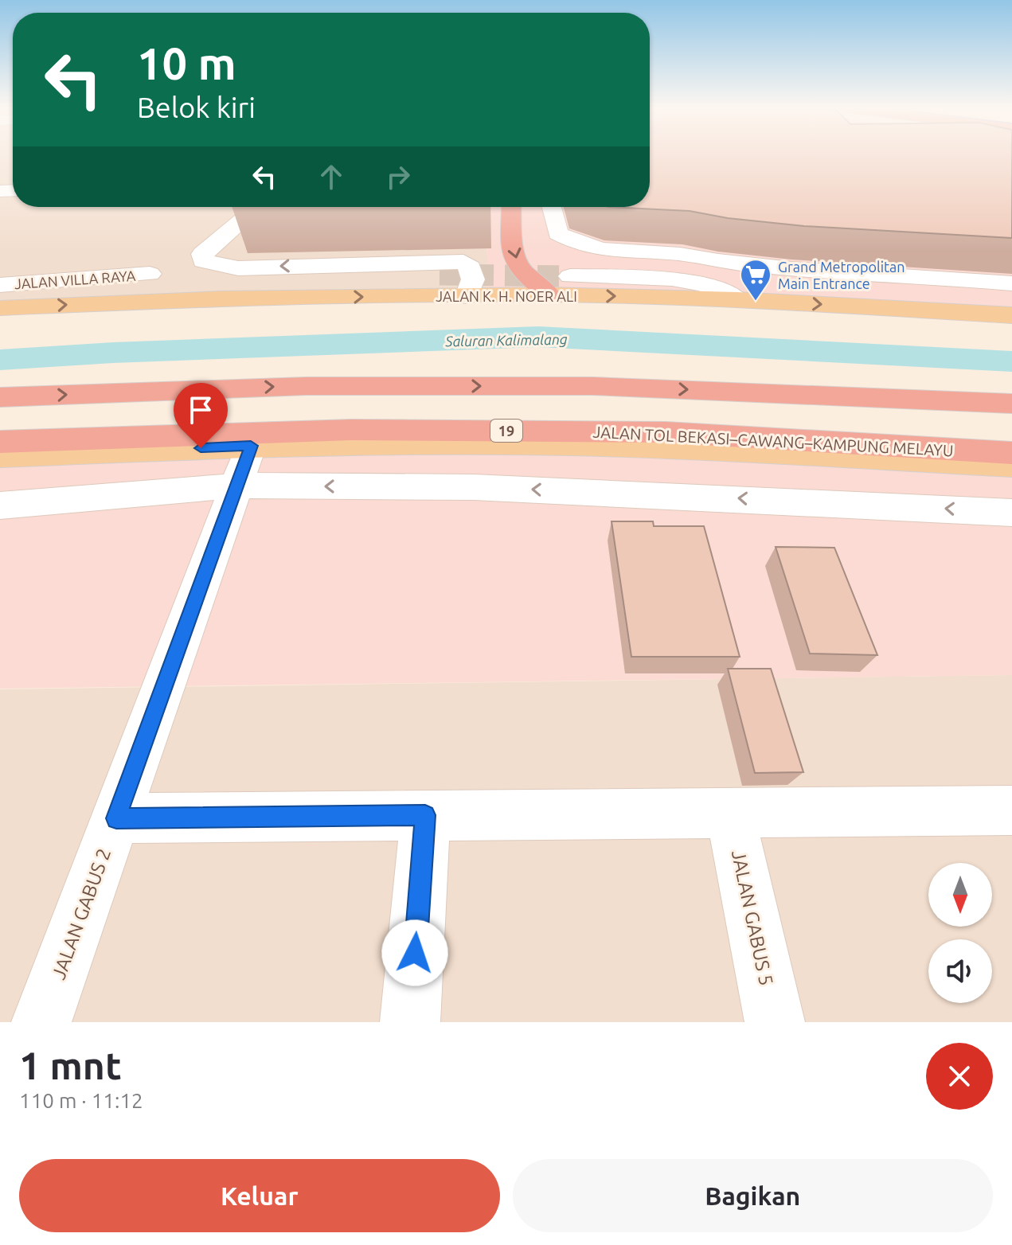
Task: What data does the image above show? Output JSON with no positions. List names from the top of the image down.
{
  "streets": {
    "highway": ["19", "JALAN TOL BEKASI–CAWANG–KAMPUNG MELAYU"],
    "main road": ["JALAN K. H. NOER ALI"],
    "street": ["JALAN VILLA RAYA", "JALAN GABUS 2", "JALAN GABUS 5"]
  },
  "water": ["Saluran Kalimalang"],
  "places": {
    "supermarket": ["Grand Metropolitan Main Entrance"]
  },
  "north": "bottom",
  "page": {
    "turn": ["10 m", "Belok kiri"],
    "heading": ["1 mnt", "110 m · 11:12"],
    "buttons": ["Keluar", "Bagikan"]
  }
}
